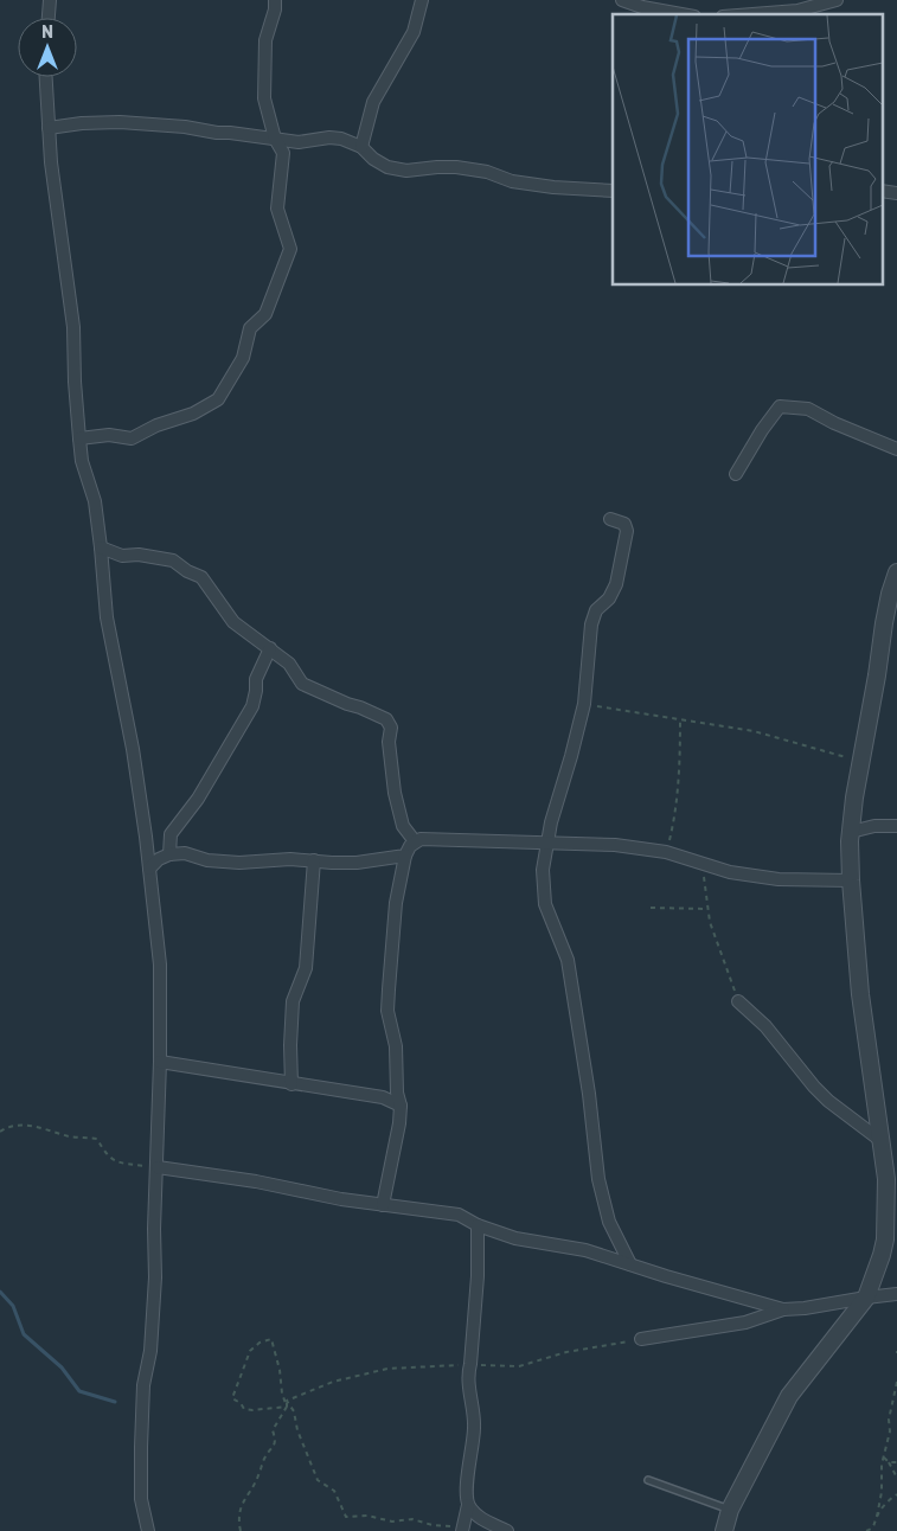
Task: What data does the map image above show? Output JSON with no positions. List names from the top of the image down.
{
  "north": "top"
}
